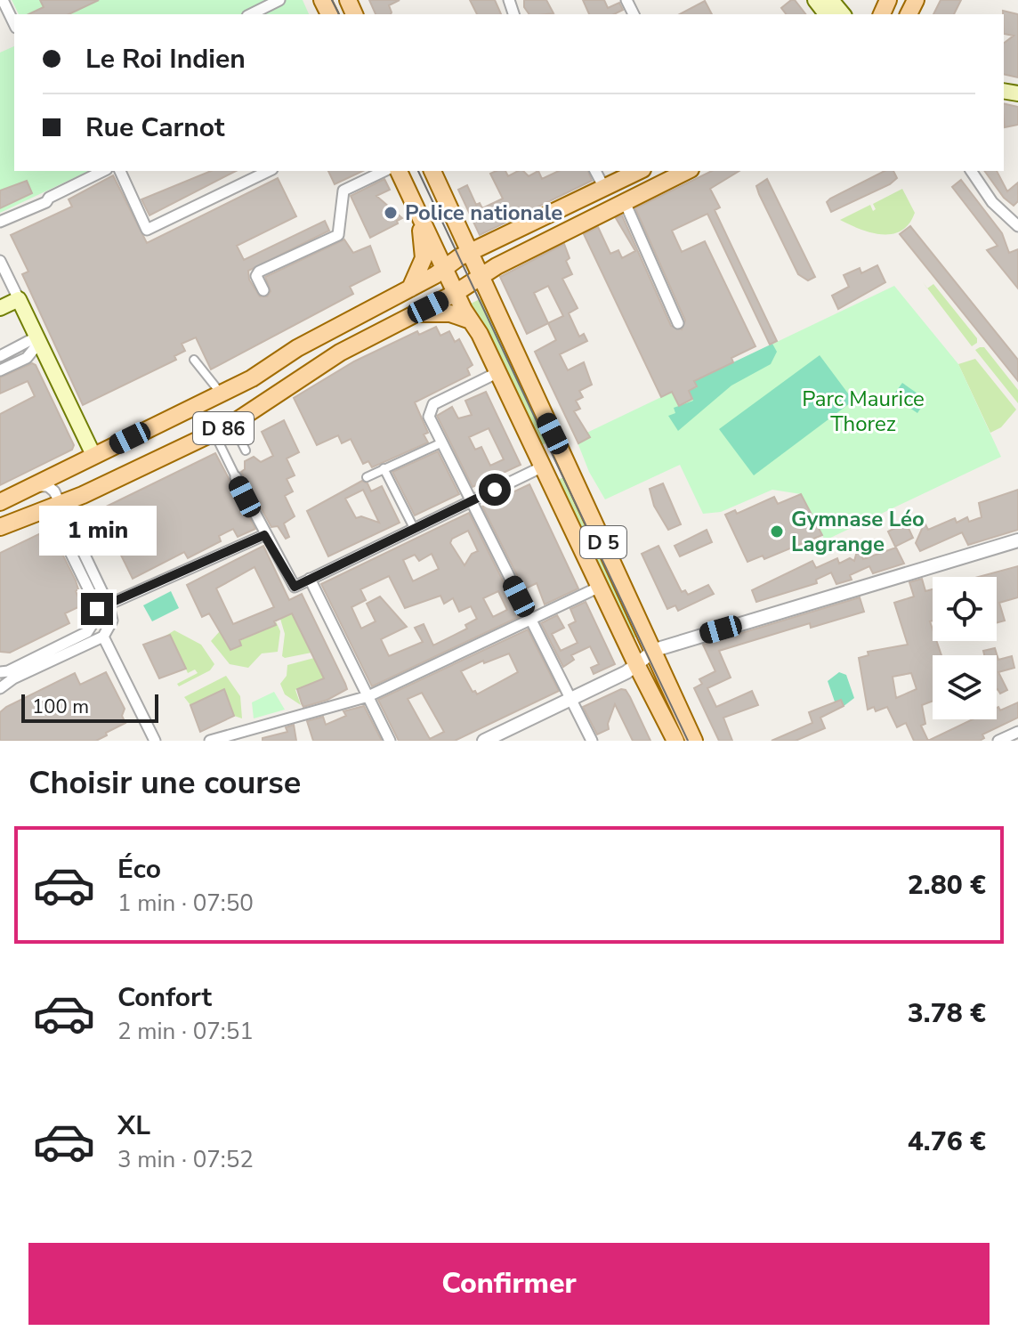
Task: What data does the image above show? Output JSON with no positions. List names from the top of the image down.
{
  "streets": {
    "main road": ["D 86", "D 5"]
  },
  "crossings": [
    ["D 86", "D 5"]
  ],
  "parks": ["Parc Maurice Thorez"],
  "places": ["Police nationale", "Gymnase Léo Lagrange"],
  "scale_bar": "100 m",
  "page": {
    "banner": ["Le Roi Indien", "Rue Carnot"],
    "bubble": "1 min",
    "scale": "100 m",
    "heading": "Choisir une course",
    "list": [
      {
        "name": "Éco",
        "note": "1 min · 07:50",
        "value": "2.80 €"
      },
      {
        "name": "Confort",
        "note": "2 min · 07:51",
        "value": "3.78 €"
      },
      {
        "name": "XL",
        "note": "3 min · 07:52",
        "value": "4.76 €"
      }
    ],
    "buttons": "Confirmer"
  }
}
